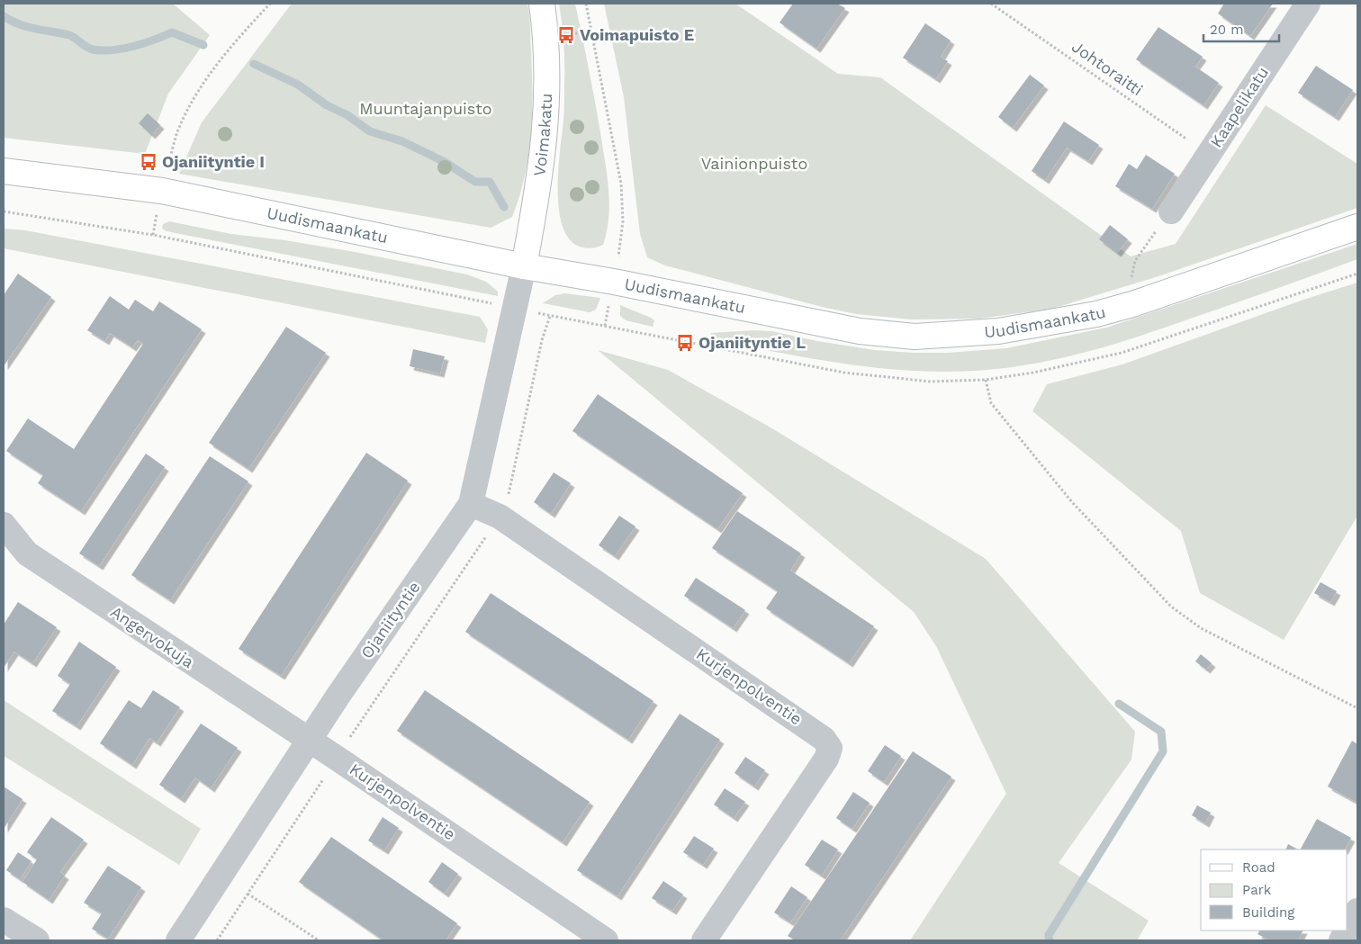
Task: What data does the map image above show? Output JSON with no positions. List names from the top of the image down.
{
  "streets": {
    "street": [
      "Kaapelikatu",
      "Voimakatu",
      "Uudismaankatu",
      "Ojaniityntie",
      "Angervokuja",
      "Kurjenpolventie"
    ],
    "path": ["Johtoraitti"]
  },
  "crossings": [
    ["Johtoraitti", "Kaapelikatu"],
    ["Voimakatu", "Uudismaankatu"],
    ["Voimakatu", "Ojaniityntie"],
    ["Uudismaankatu", "Ojaniityntie"],
    ["Ojaniityntie", "Angervokuja"],
    ["Ojaniityntie", "Kurjenpolventie"],
    ["Angervokuja", "Kurjenpolventie"]
  ],
  "parks": ["Muuntajanpuisto", "Vainionpuisto"],
  "places": {
    "bus stop": ["Voimapuisto E", "Ojaniityntie I", "Ojaniityntie L"]
  },
  "legend": ["Road", "Park", "Building"],
  "scale_bar": "20 m"
}
